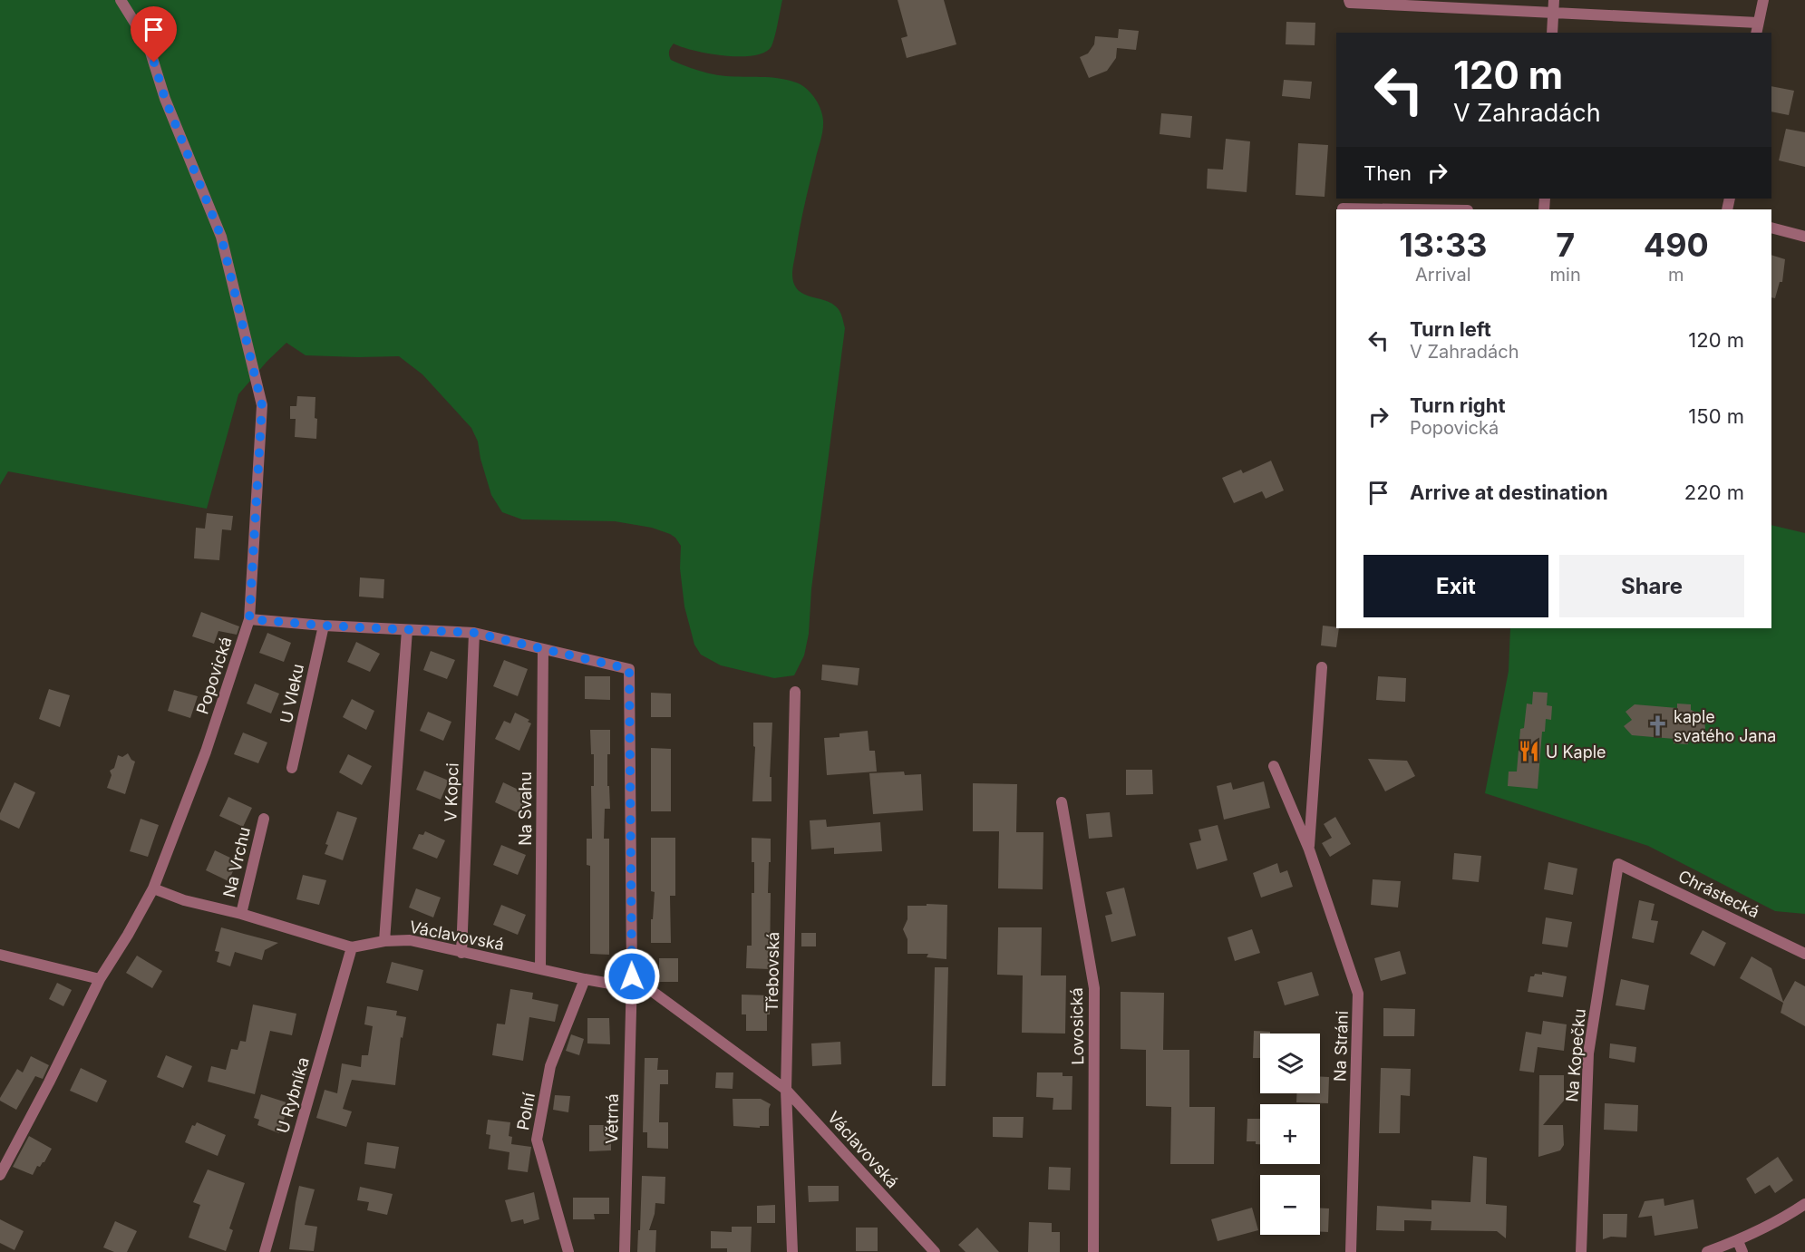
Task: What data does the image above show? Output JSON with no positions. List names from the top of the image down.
{
  "streets": {
    "street": [
      "Popovická",
      "U Vleku",
      "V Kopci",
      "Na Svahu",
      "Na Vrchu",
      "Chrástecká",
      "Václavovská",
      "Třebovská",
      "Lovosická",
      "Na Stráni",
      "Na Kopečku",
      "U Rybníka",
      "Polní",
      "Větrná"
    ]
  },
  "crossings": [
    ["Popovická", "Václavovská"],
    ["V Kopci", "Václavovská"],
    ["Na Svahu", "Václavovská"],
    ["Na Svahu", "Větrná"],
    ["Na Vrchu", "Václavovská"],
    ["Chrástecká", "Na Kopečku"],
    ["Václavovská", "Třebovská"],
    ["Václavovská", "U Rybníka"],
    ["Václavovská", "Polní"],
    ["Václavovská", "Větrná"]
  ],
  "places": {
    "church": ["kaple svatého Jana"],
    "restaurant": ["U Kaple"]
  },
  "page": {
    "turn": ["120 m", "V Zahradách"],
    "then": "Then",
    "eta": [
      "13:33",
      "Arrival",
      "7",
      "min",
      "490",
      "m"
    ],
    "list": [
      {
        "name": "Turn left",
        "note": "V Zahradách",
        "value": "120 m"
      },
      {
        "name": "Turn right",
        "note": "Popovická",
        "value": "150 m"
      },
      {
        "name": "Arrive at destination",
        "value": "220 m"
      }
    ],
    "buttons": ["Exit", "Share"],
    "map_buttons": ["+", "−"]
  }
}
